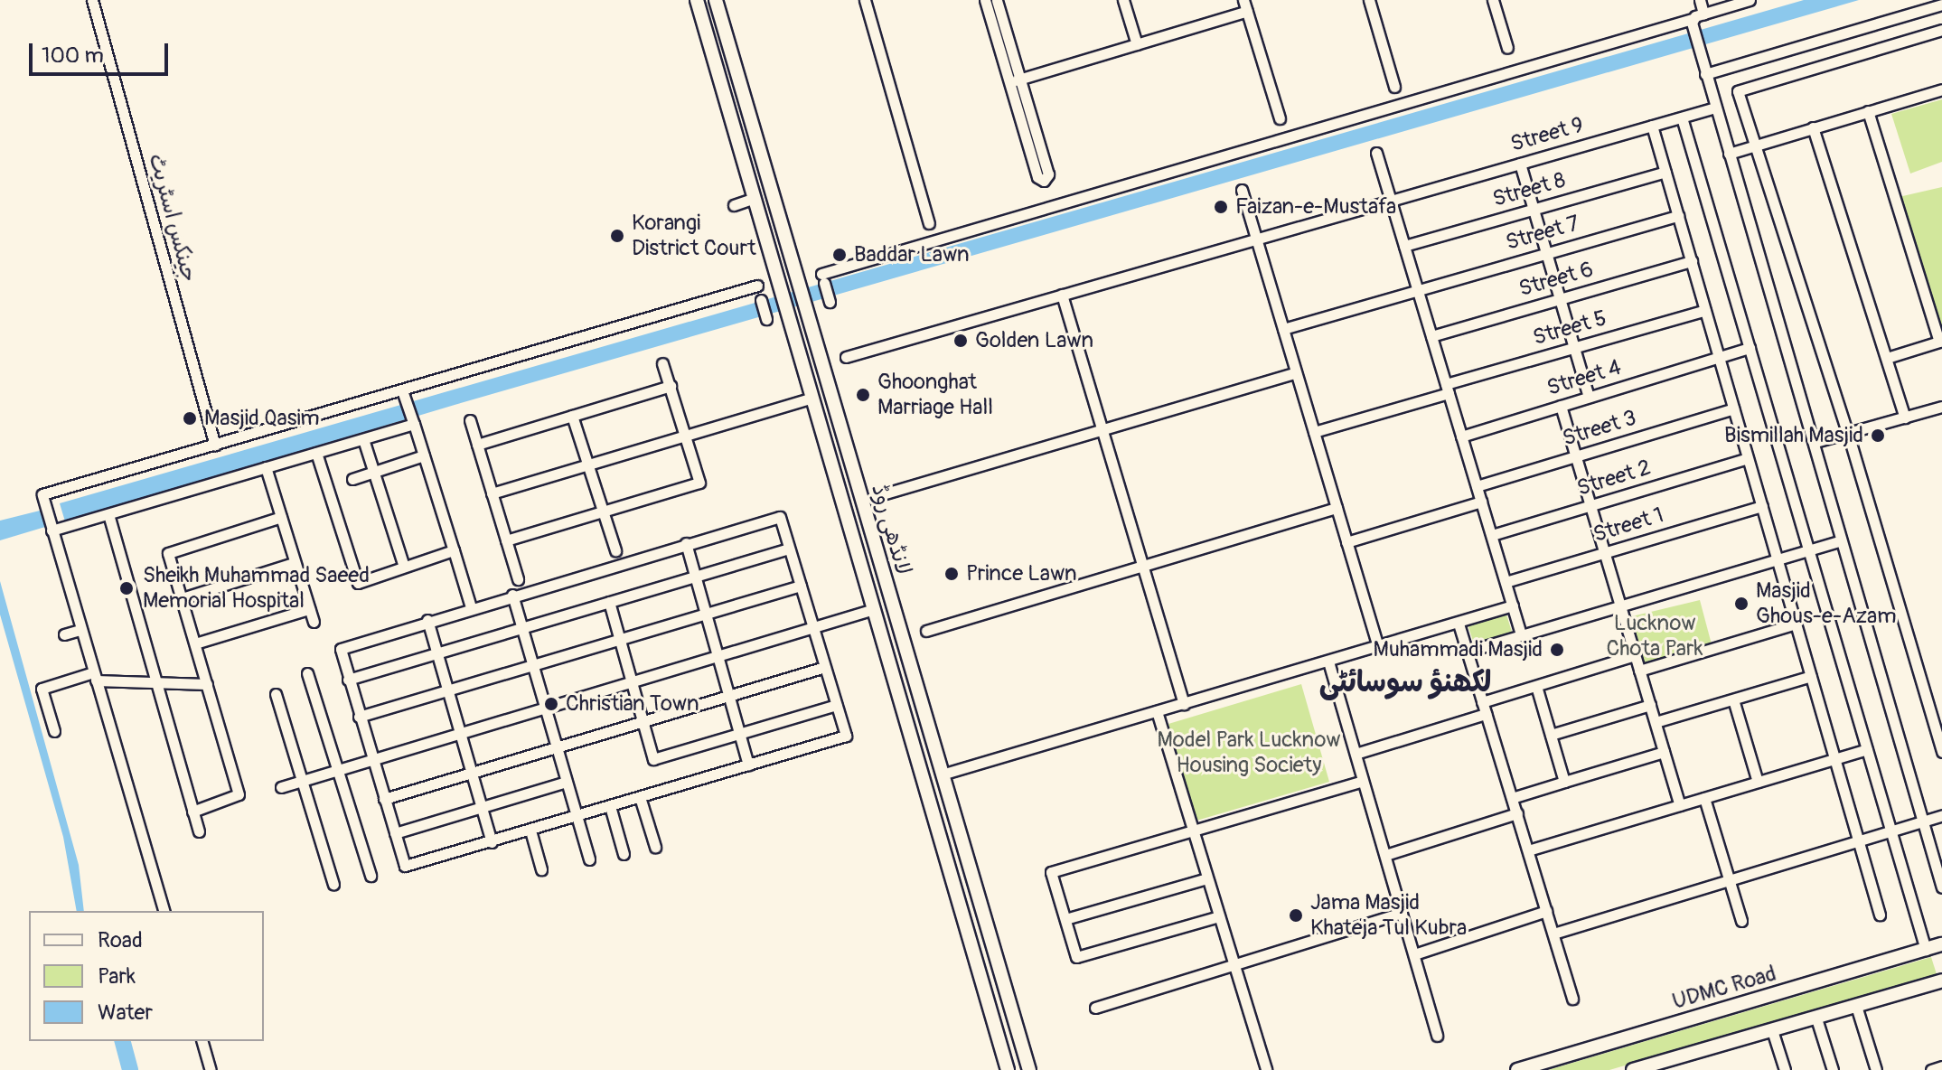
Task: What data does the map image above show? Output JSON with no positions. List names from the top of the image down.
{
  "streets": {
    "main road": ["لانڈھی روڈ", "UDMC Road"],
    "street": [
      "Street 9",
      "Street 8",
      "جینکس اسٹریٹ",
      "Street 7",
      "Street 6",
      "Street 5",
      "Street 4",
      "Street 3",
      "Street 2",
      "Street 1"
    ]
  },
  "districts": ["لکھنؤ سوسائٹی"],
  "parks": ["Lucknow Chota Park", "Model Park Lucknow Housing Society"],
  "places": [
    "Faizan-e-Mustafa",
    "Korangi District Court",
    "Baddar Lawn",
    "Golden Lawn",
    "Ghoonghat Marriage Hall",
    "Masjid Qasim",
    "Bismillah Masjid",
    "Prince Lawn",
    "Sheikh Muhammad Saeed Memorial Hospital",
    "Masjid Ghous-e-Azam",
    "Muhammadi Masjid",
    "Christian Town",
    "Jama Masjid Khateja Tul Kubra"
  ],
  "legend": ["Road", "Park", "Water"],
  "scale_bar": "100 m"
}
